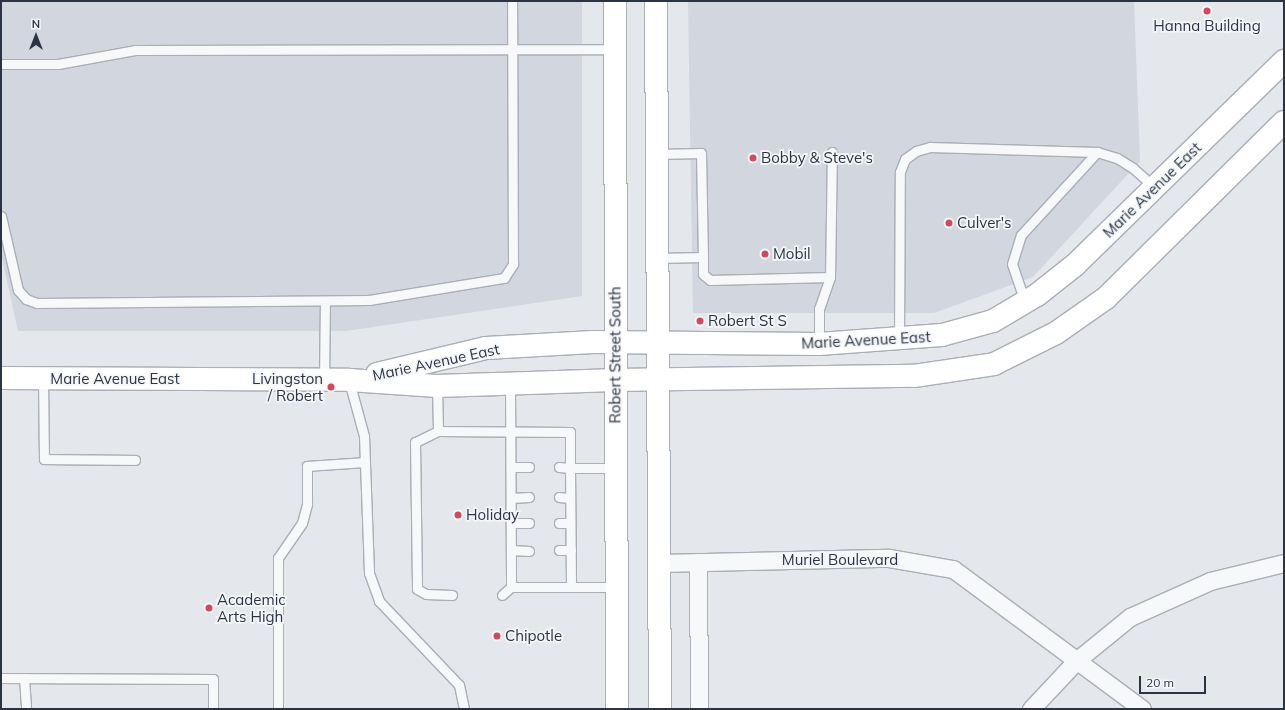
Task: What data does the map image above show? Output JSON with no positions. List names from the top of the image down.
{
  "streets": {
    "street": ["Marie Avenue East", "Robert Street South", "Muriel Boulevard"]
  },
  "crossings": [
    ["Marie Avenue East", "Robert Street South"]
  ],
  "places": [
    "Hanna Building",
    "Bobby & Steve's",
    "Culver's",
    "Mobil",
    "Robert St S",
    "Livingston / Robert",
    "Holiday",
    "Academic Arts High",
    "Chipotle"
  ],
  "scale_bar": "20 m",
  "north": "top"
}
